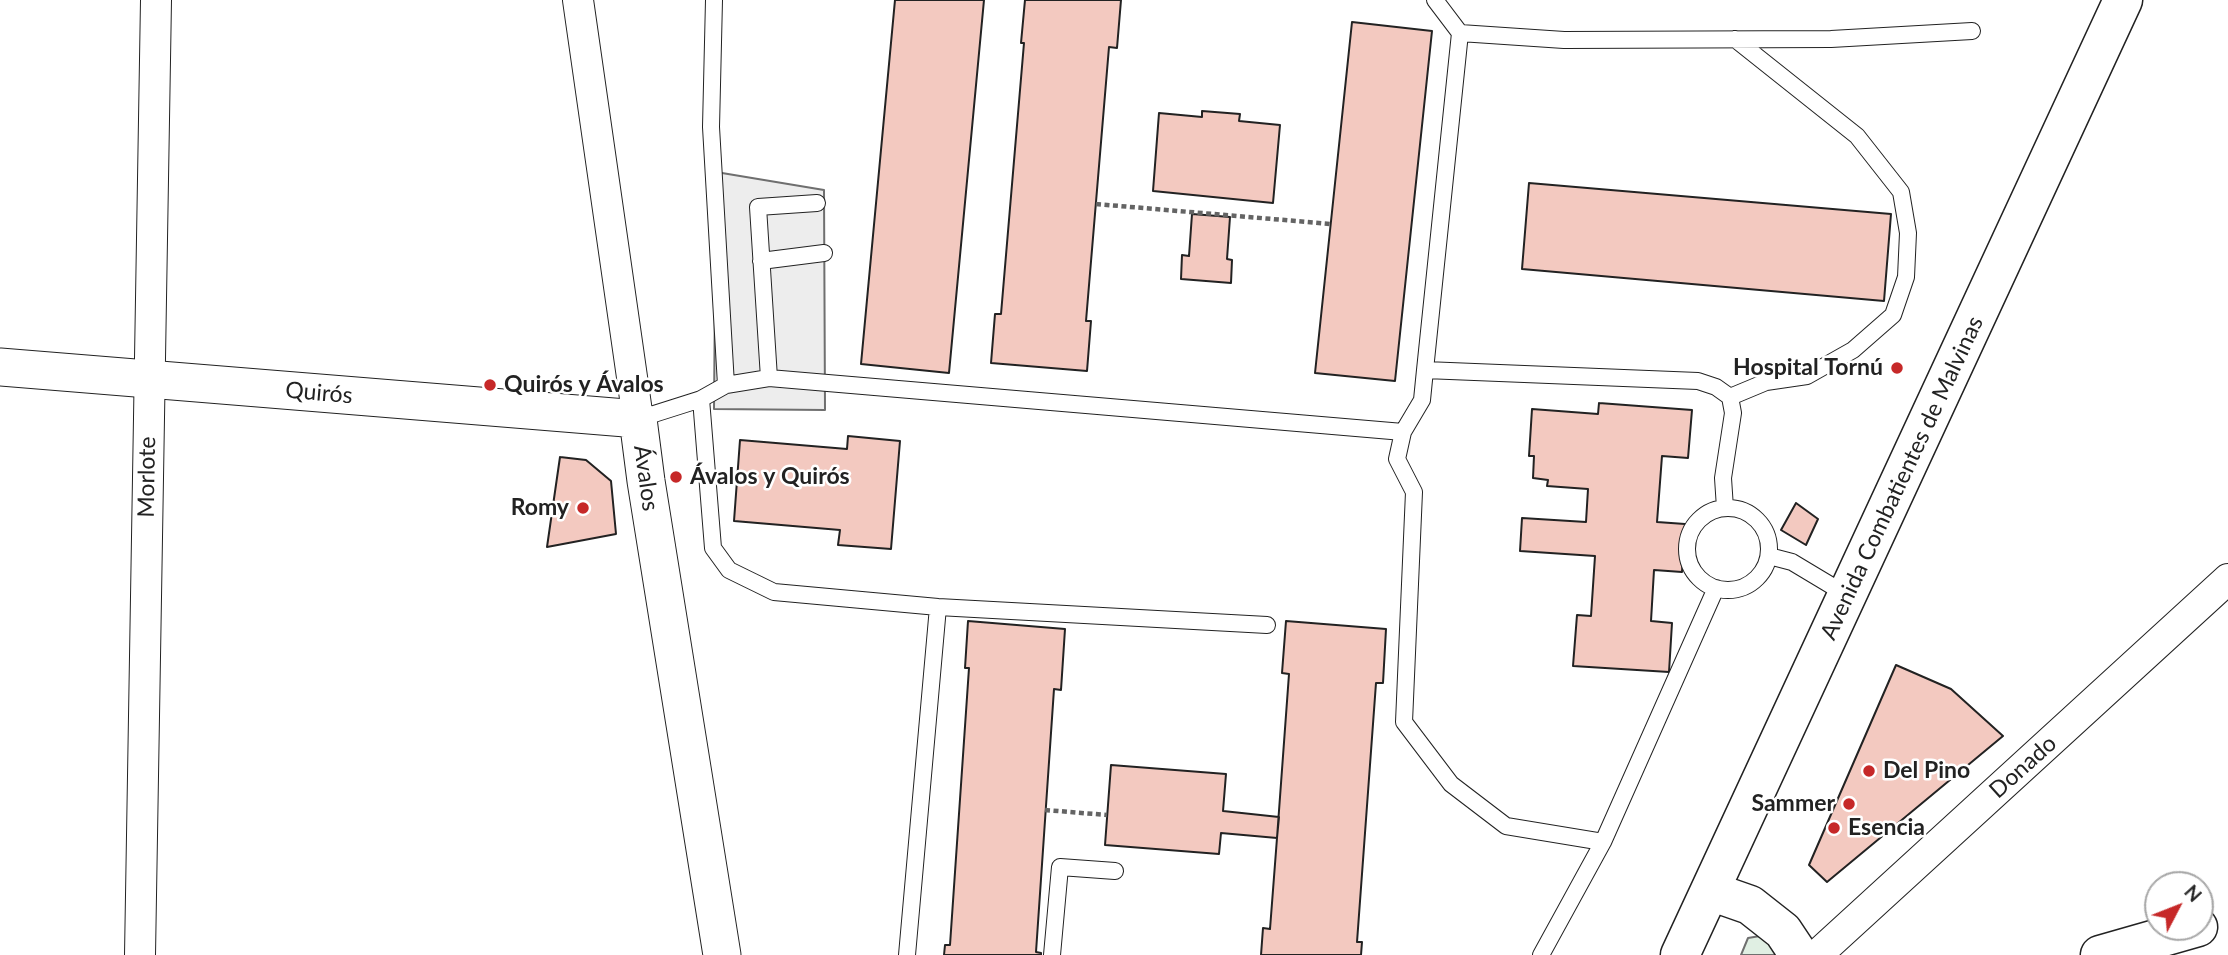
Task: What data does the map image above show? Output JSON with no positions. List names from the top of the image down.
{
  "streets": {
    "main road": ["Avenida Combatientes de Malvinas"],
    "street": [
      "Quirós",
      "Morlote",
      "Ávalos",
      "Donado"
    ]
  },
  "crossings": [
    ["Quirós", "Morlote"],
    ["Quirós", "Ávalos"]
  ],
  "places": [
    "Hospital Tornú",
    "Quirós y Ávalos",
    "Ávalos y Quirós",
    "Romy",
    "Del Pino",
    "Sammer",
    "Esencia"
  ],
  "north": "top right"
}
